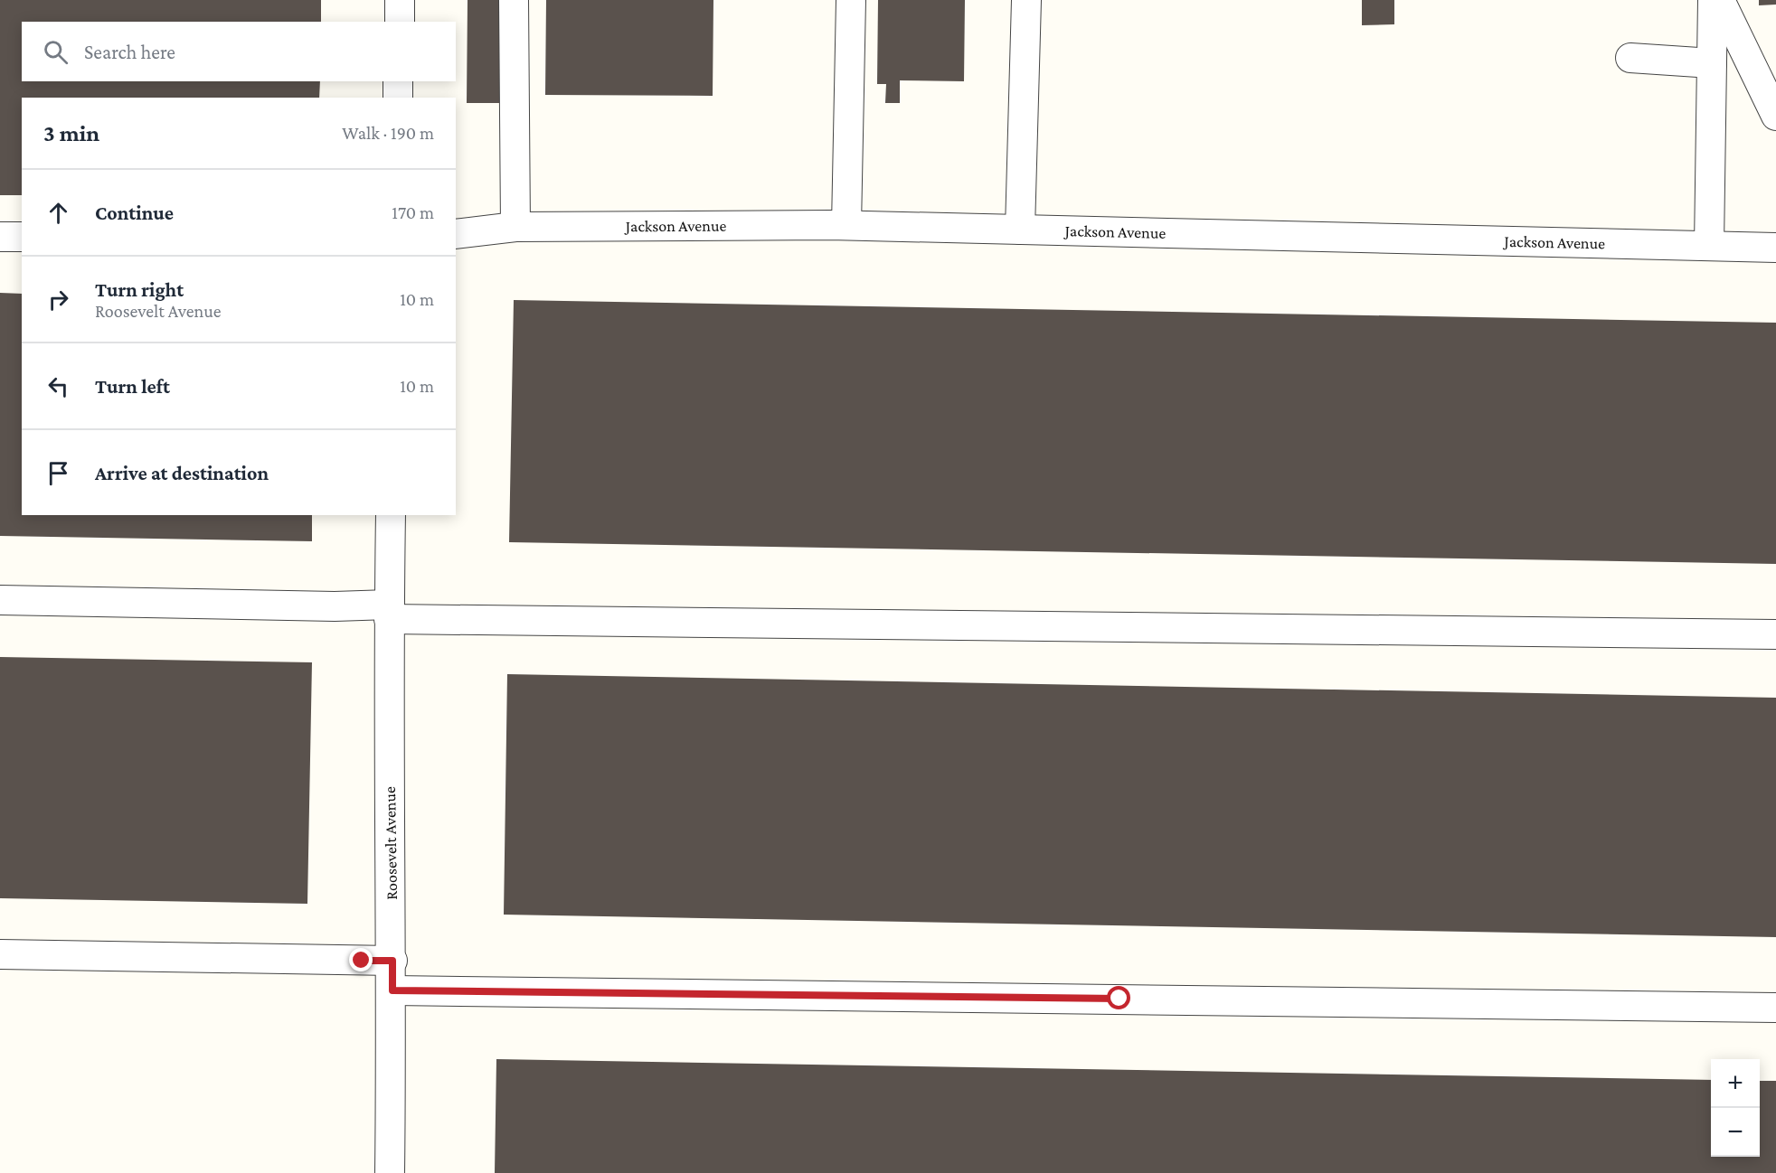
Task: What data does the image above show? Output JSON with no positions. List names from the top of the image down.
{
  "streets": {
    "street": ["Jackson Avenue", "Roosevelt Avenue"]
  },
  "page": {
    "search": "Search here",
    "heading": ["3 min", "Walk · 190 m"],
    "list": [
      ["Continue", "170 m"],
      ["Turn right", "Roosevelt Avenue", "10 m"],
      ["Turn left", "10 m"],
      "Arrive at destination"
    ],
    "map_buttons": ["+", "−"]
  }
}
